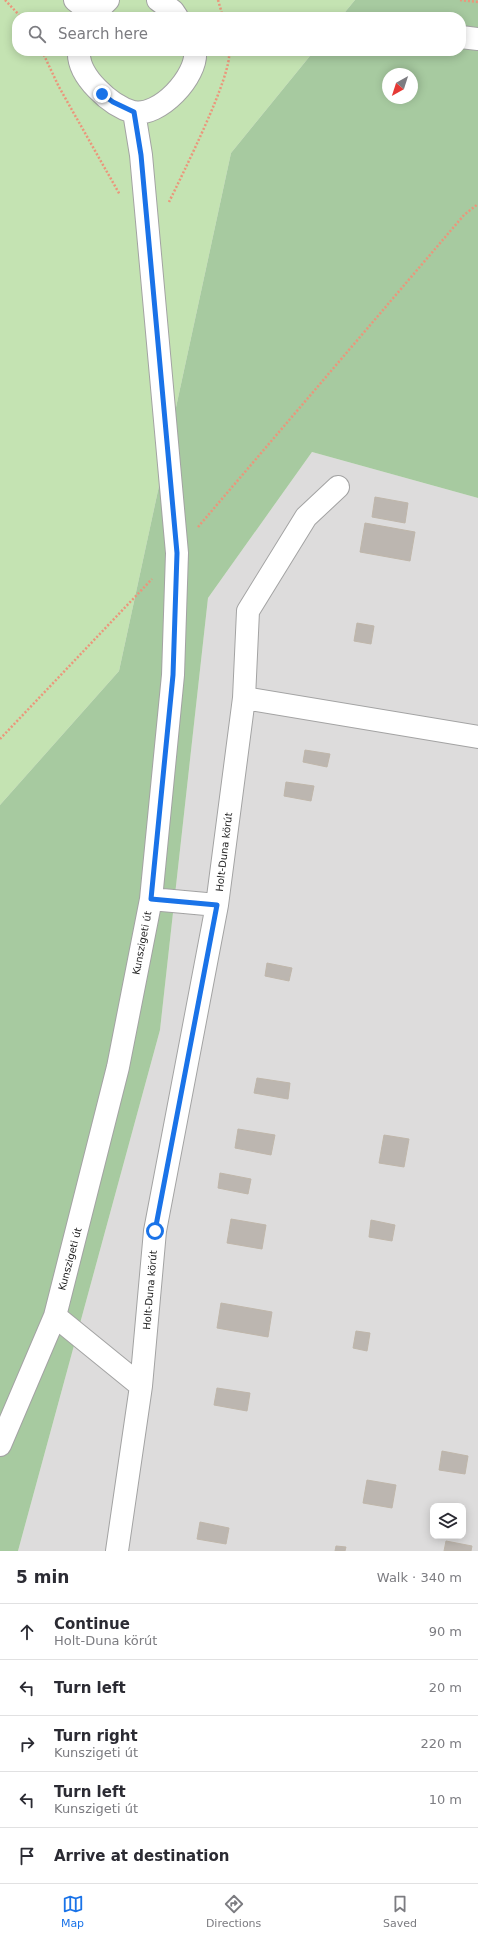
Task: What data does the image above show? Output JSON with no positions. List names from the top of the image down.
{
  "streets": {
    "street": ["Holt-Duna körút", "Kunszigeti út"]
  },
  "north": "bottom left",
  "page": {
    "search": "Search here",
    "heading": ["5 min", "Walk · 340 m"],
    "list": [
      ["Continue", "Holt-Duna körút", "90 m"],
      ["Turn left", "20 m"],
      ["Turn right", "Kunszigeti út", "220 m"],
      ["Turn left", "Kunszigeti út", "10 m"],
      "Arrive at destination"
    ],
    "nav": ["Map", "Directions", "Saved"]
  }
}
